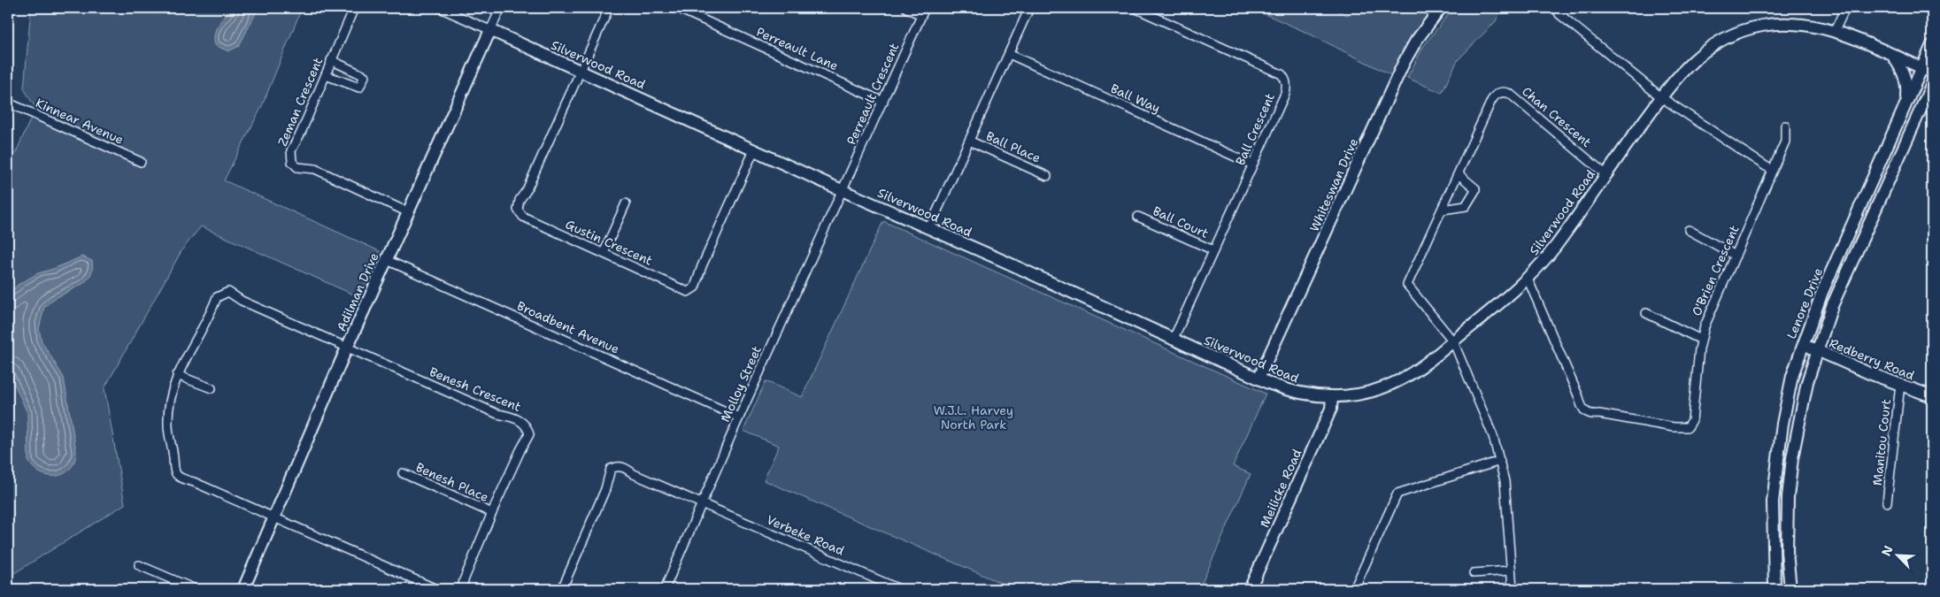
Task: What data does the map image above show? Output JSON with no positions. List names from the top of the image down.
{
  "streets": {
    "street": [
      "Perreault Lane",
      "Silverwood Road",
      "Perreault Crescent",
      "Ball Way",
      "Zeman Crescent",
      "Chan Crescent",
      "Kinnear Avenue",
      "Ball Crescent",
      "Ball Place",
      "Whiteswan Drive",
      "Ball Court",
      "Gustin Crescent",
      "O'Brien Crescent",
      "Adilman Drive",
      "Lenore Drive",
      "Broadbent Avenue",
      "Redberry Road",
      "Molloy Street",
      "Benesh Crescent",
      "Manitou Court",
      "Benesh Place",
      "Meilicke Road",
      "Verbeke Road"
    ]
  },
  "crossings": [
    ["Perreault Lane", "Perreault Crescent"],
    ["Silverwood Road", "Perreault Crescent"],
    ["Silverwood Road", "Chan Crescent"],
    ["Silverwood Road", "Ball Crescent"],
    ["Silverwood Road", "Whiteswan Drive"],
    ["Silverwood Road", "Gustin Crescent"],
    ["Silverwood Road", "O'Brien Crescent"],
    ["Silverwood Road", "Adilman Drive"],
    ["Silverwood Road", "Lenore Drive"],
    ["Silverwood Road", "Molloy Street"],
    ["Silverwood Road", "Meilicke Road"],
    ["Perreault Crescent", "Molloy Street"],
    ["Ball Way", "Ball Crescent"],
    ["Zeman Crescent", "Adilman Drive"],
    ["Ball Crescent", "Ball Court"],
    ["Adilman Drive", "Broadbent Avenue"],
    ["Adilman Drive", "Benesh Crescent"],
    ["Lenore Drive", "Redberry Road"],
    ["Broadbent Avenue", "Molloy Street"],
    ["Redberry Road", "Manitou Court"],
    ["Molloy Street", "Verbeke Road"],
    ["Benesh Crescent", "Benesh Place"]
  ],
  "parks": ["W.J.L. Harvey North Park"],
  "north": "top left"
}
